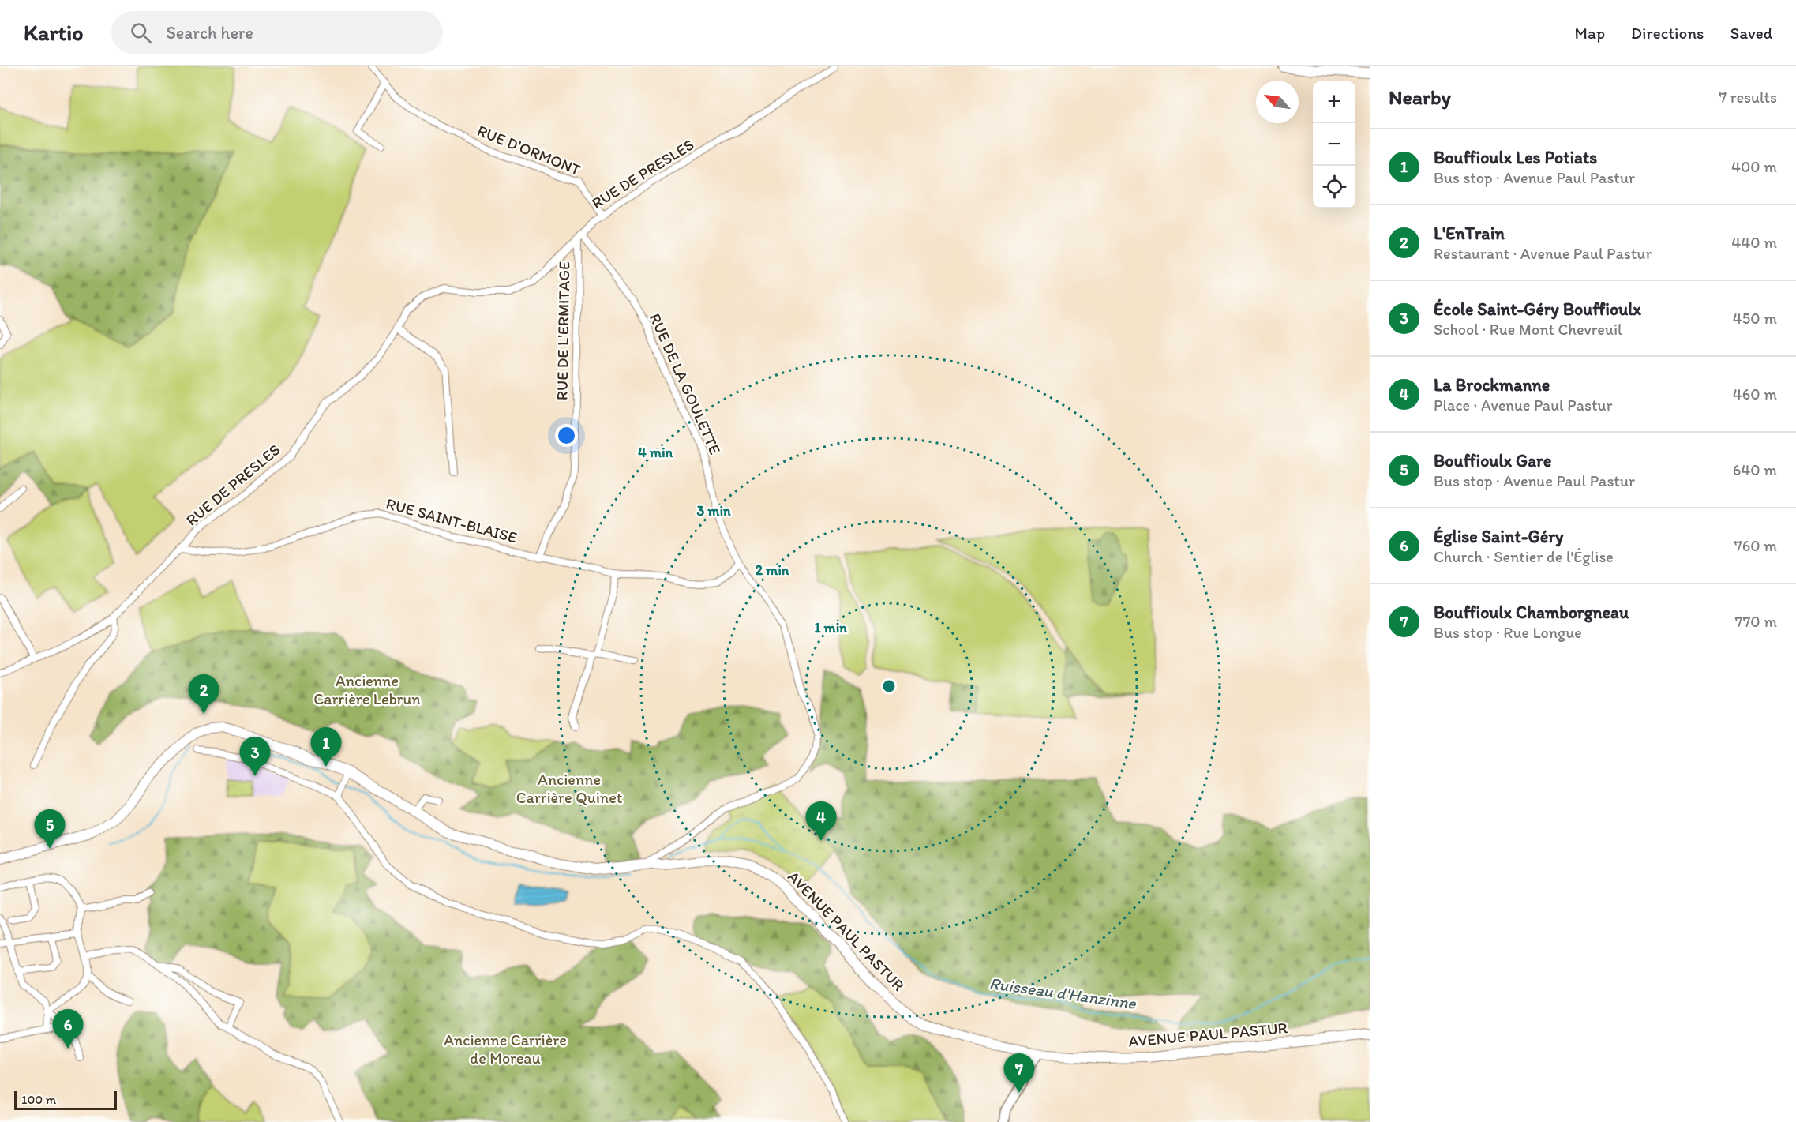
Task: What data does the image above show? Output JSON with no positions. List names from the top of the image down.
{
  "streets": {
    "main road": ["AVENUE PAUL PASTUR"],
    "street": [
      "RUE D'ORMONT",
      "RUE DE PRESLES",
      "RUE DE L'ERMITAGE",
      "RUE DE LA GOULETTE",
      "RUE SAINT-BLAISE"
    ]
  },
  "crossings": [
    ["RUE D'ORMONT", "RUE DE PRESLES"],
    ["RUE DE PRESLES", "RUE DE L'ERMITAGE"],
    ["RUE DE PRESLES", "RUE DE LA GOULETTE"],
    ["RUE DE PRESLES", "RUE SAINT-BLAISE"],
    ["RUE DE L'ERMITAGE", "RUE DE LA GOULETTE"],
    ["RUE DE L'ERMITAGE", "RUE SAINT-BLAISE"],
    ["RUE DE LA GOULETTE", "RUE SAINT-BLAISE"],
    ["RUE DE LA GOULETTE", "AVENUE PAUL PASTUR"]
  ],
  "water": ["Ruisseau d'Hanzinne"],
  "parks": ["Ancienne Carrière Lebrun", "Ancienne Carrière Quinet", "Ancienne Carrière de Moreau"],
  "scale_bar": "100 m",
  "north": "top left",
  "page": {
    "header": "Kartio",
    "search": "Search here",
    "nav": ["Map", "Directions", "Saved"],
    "heading": ["Nearby", "7 results"],
    "map_buttons": ["+", "−"],
    "list": [
      {
        "mark": "1",
        "name": "Bouffioulx Les Potiats",
        "note": "Bus stop · Avenue Paul Pastur",
        "value": "400 m"
      },
      {
        "mark": "2",
        "name": "L'EnTrain",
        "note": "Restaurant · Avenue Paul Pastur",
        "value": "440 m"
      },
      {
        "mark": "3",
        "name": "École Saint-Géry Bouffioulx",
        "note": "School · Rue Mont Chevreuil",
        "value": "450 m"
      },
      {
        "mark": "4",
        "name": "La Brockmanne",
        "note": "Place · Avenue Paul Pastur",
        "value": "460 m"
      },
      {
        "mark": "5",
        "name": "Bouffioulx Gare",
        "note": "Bus stop · Avenue Paul Pastur",
        "value": "640 m"
      },
      {
        "mark": "6",
        "name": "Église Saint-Géry",
        "note": "Church · Sentier de l'Église",
        "value": "760 m"
      },
      {
        "mark": "7",
        "name": "Bouffioulx Chamborgneau",
        "note": "Bus stop · Rue Longue",
        "value": "770 m"
      }
    ],
    "pins": [
      "2",
      "1",
      "3",
      "4",
      "5",
      "6",
      "7"
    ],
    "scale": "100 m"
  },
  "rings": [
    "4 min",
    "3 min",
    "2 min",
    "1 min"
  ]
}
